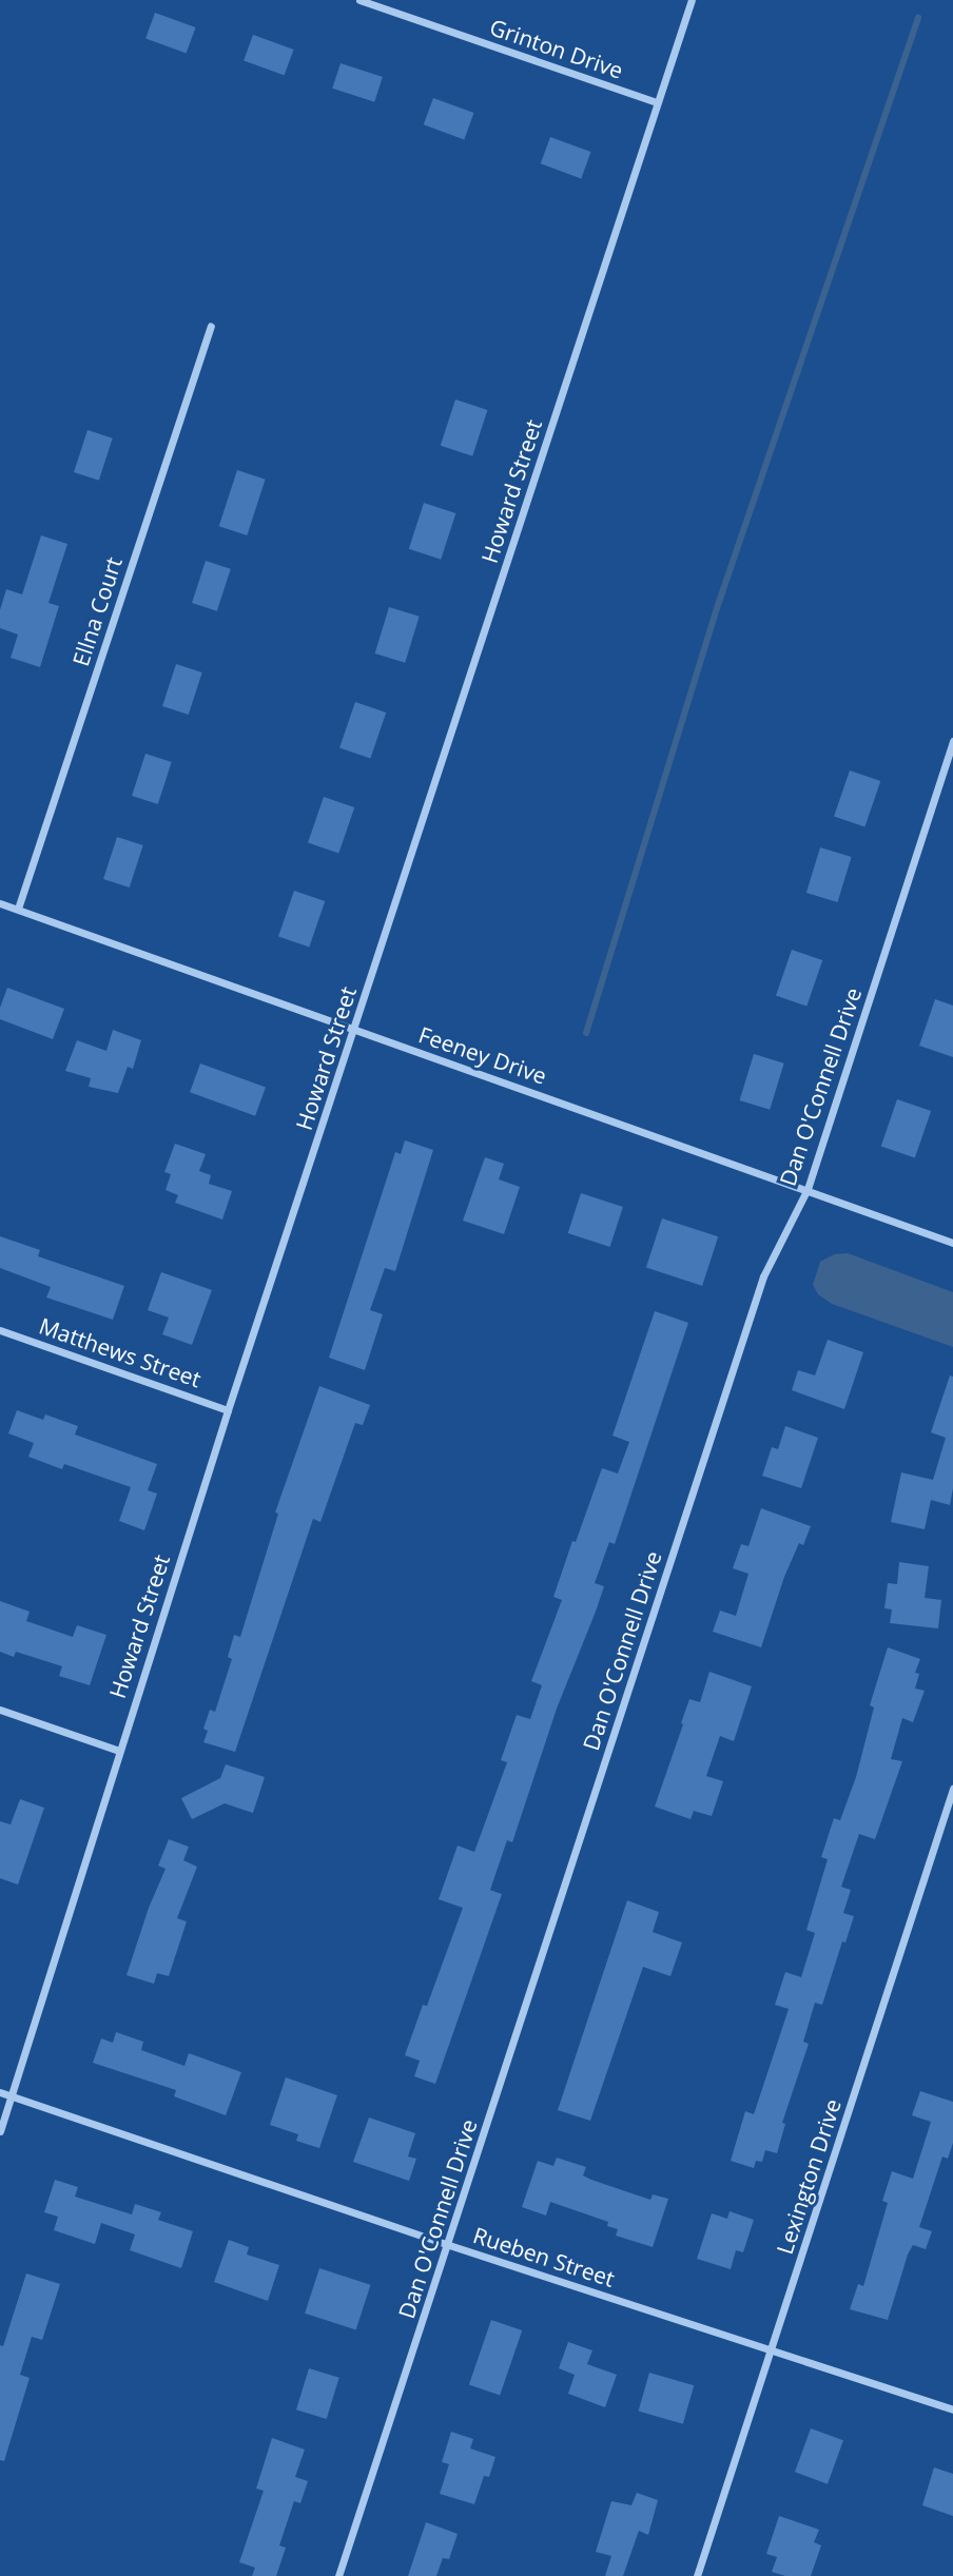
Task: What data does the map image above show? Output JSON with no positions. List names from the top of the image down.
{
  "streets": {
    "street": [
      "Grinton Drive",
      "Howard Street",
      "Ellna Court",
      "Feeney Drive",
      "Dan O'Connell Drive",
      "Matthews Street",
      "Lexington Drive",
      "Rueben Street"
    ]
  },
  "crossings": [
    ["Grinton Drive", "Howard Street"],
    ["Howard Street", "Feeney Drive"],
    ["Howard Street", "Matthews Street"],
    ["Howard Street", "Rueben Street"],
    ["Ellna Court", "Feeney Drive"],
    ["Feeney Drive", "Dan O'Connell Drive"],
    ["Dan O'Connell Drive", "Rueben Street"],
    ["Lexington Drive", "Rueben Street"]
  ]
}
